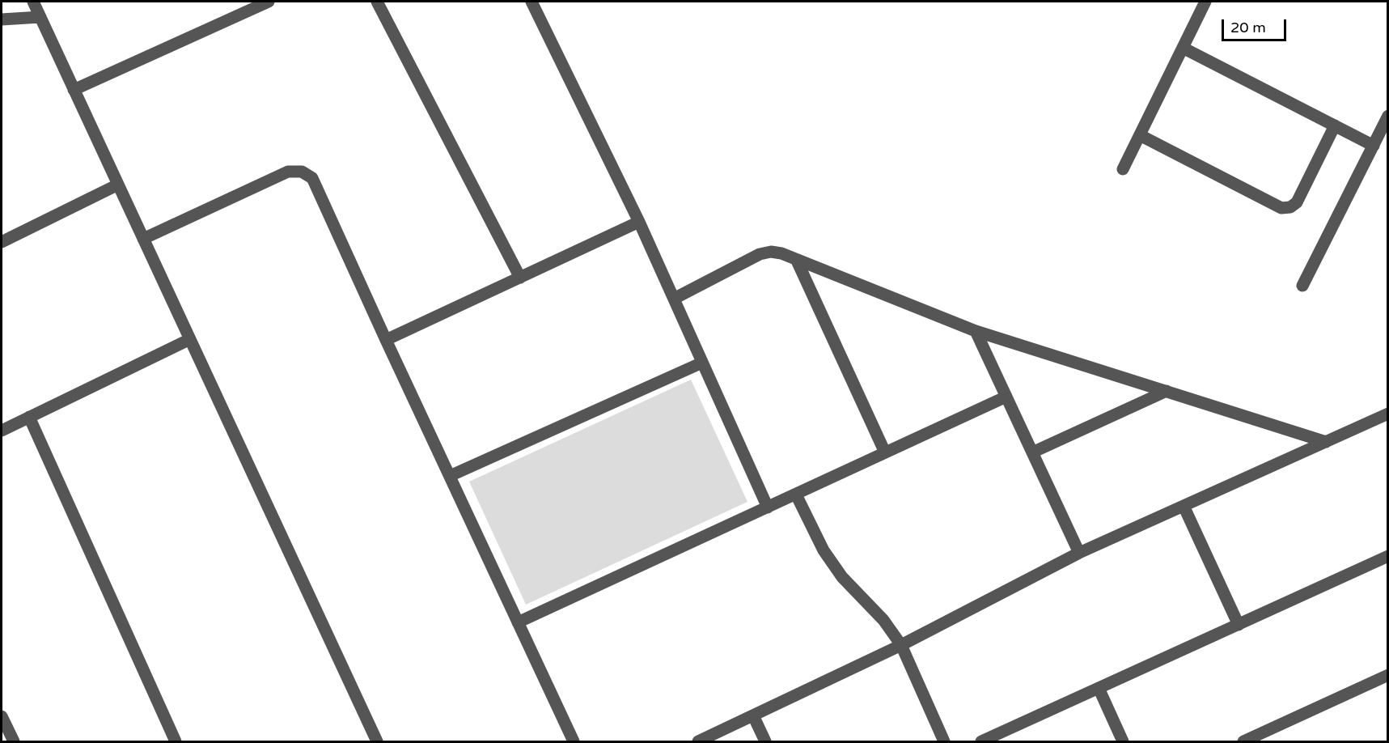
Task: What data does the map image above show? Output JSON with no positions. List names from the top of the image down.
{
  "scale_bar": "20 m"
}
